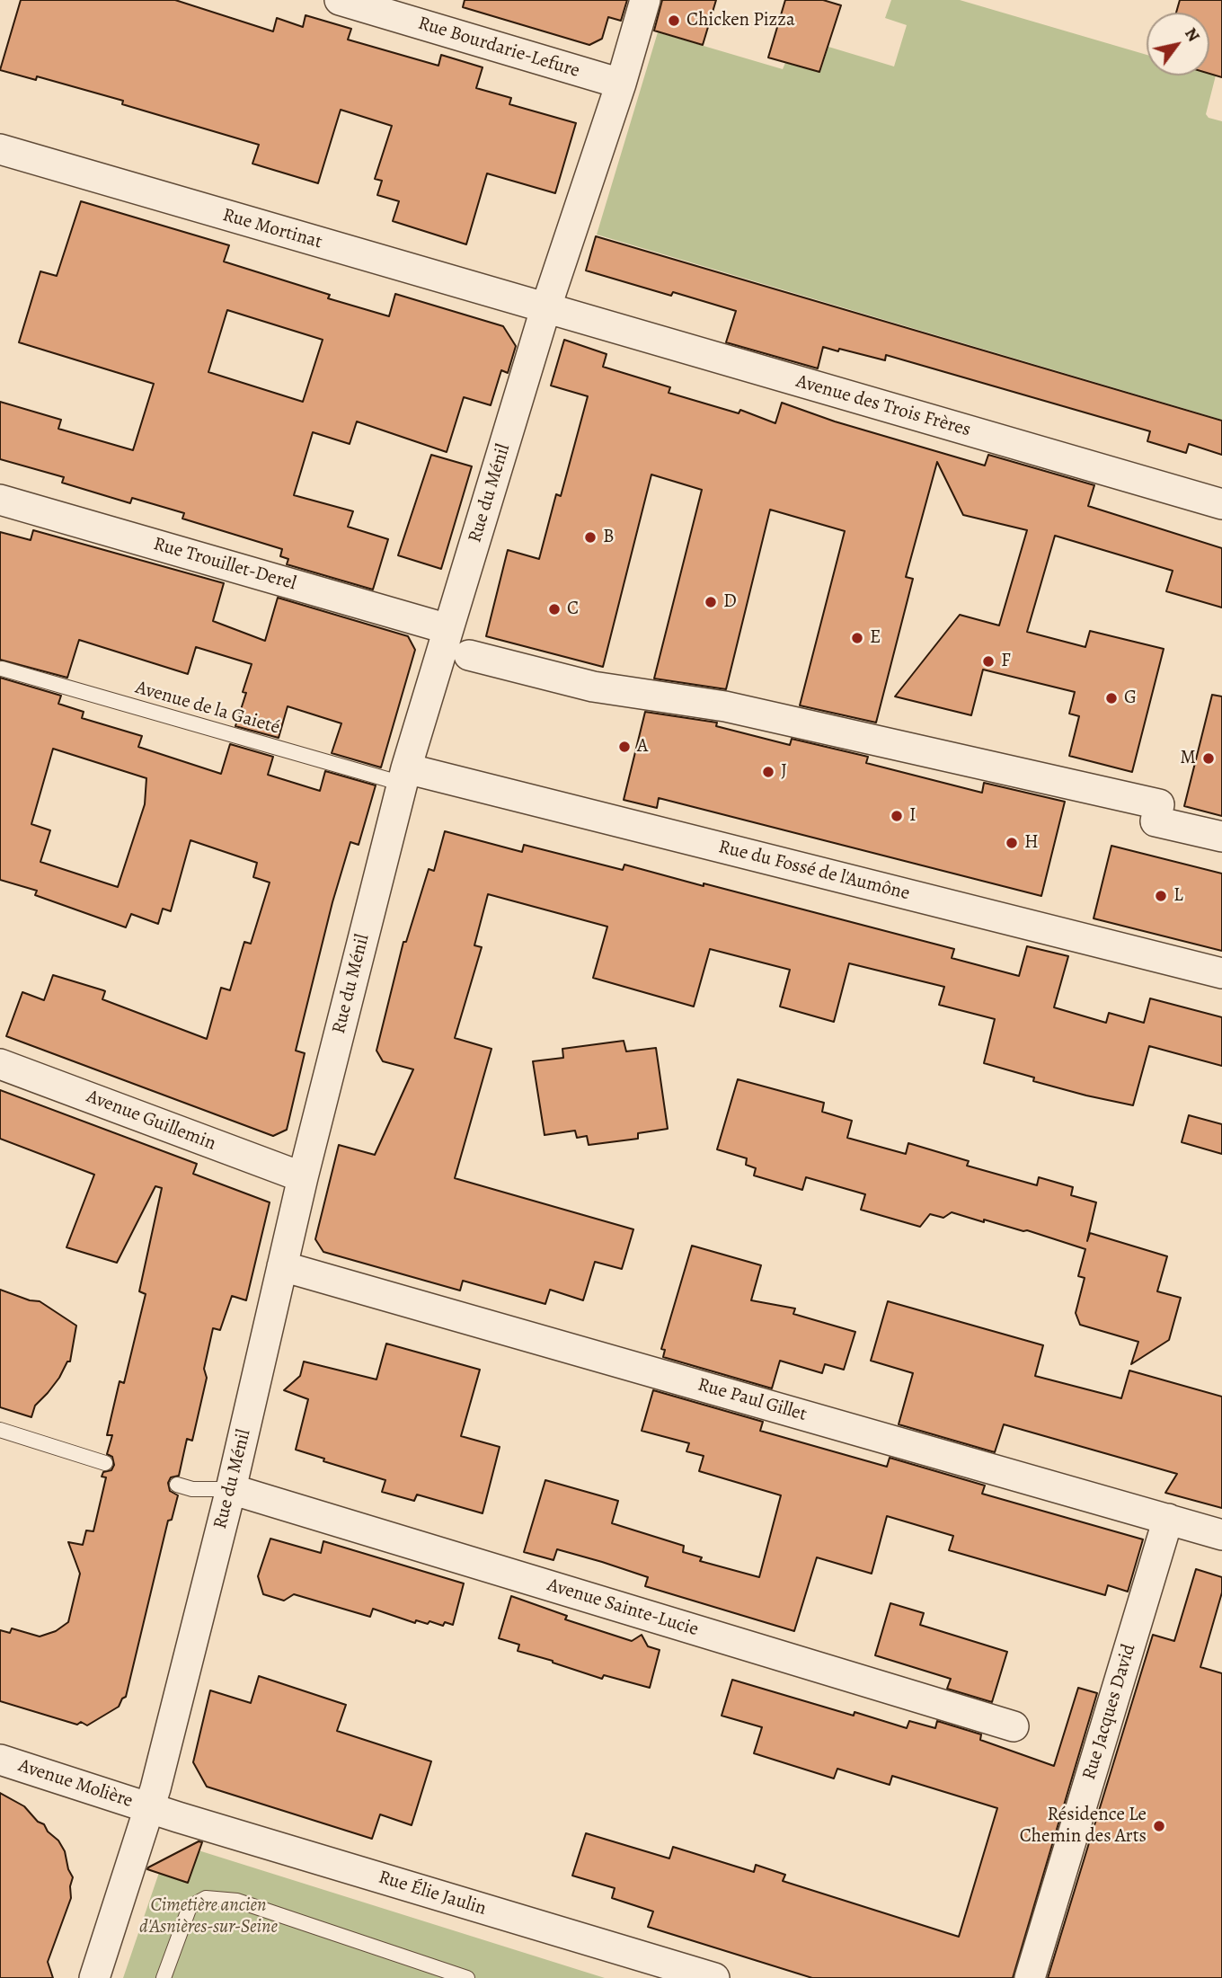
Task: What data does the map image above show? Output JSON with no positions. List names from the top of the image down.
{
  "streets": {
    "street": [
      "Rue Bourdarie-Lefure",
      "Rue Mortinat",
      "Avenue des Trois Frères",
      "Rue du Ménil",
      "Rue Trouillet-Derel",
      "Rue du Fossé de l'Aumône",
      "Avenue Guillemin",
      "Rue Paul Gillet",
      "Avenue Sainte-Lucie",
      "Rue Jacques David",
      "Avenue Molière",
      "Rue Élie Jaulin"
    ],
    "lane": ["Avenue de la Gaieté"]
  },
  "crossings": [
    ["Rue Bourdarie-Lefure", "Rue du Ménil"],
    ["Rue Mortinat", "Avenue des Trois Frères"],
    ["Rue Mortinat", "Rue du Ménil"],
    ["Avenue des Trois Frères", "Rue du Ménil"],
    ["Rue du Ménil", "Rue Trouillet-Derel"],
    ["Rue du Ménil", "Avenue de la Gaieté"],
    ["Rue du Ménil", "Rue du Fossé de l'Aumône"],
    ["Rue du Ménil", "Avenue Guillemin"],
    ["Rue du Ménil", "Rue Paul Gillet"],
    ["Rue du Ménil", "Avenue Sainte-Lucie"],
    ["Rue du Ménil", "Avenue Molière"],
    ["Rue du Ménil", "Rue Élie Jaulin"],
    ["Avenue de la Gaieté", "Rue du Fossé de l'Aumône"],
    ["Rue Paul Gillet", "Rue Jacques David"],
    ["Avenue Molière", "Rue Élie Jaulin"]
  ],
  "parks": ["Cimetière ancien d'Asnières-sur-Seine"],
  "places": [
    "Chicken Pizza",
    "B",
    "D",
    "C",
    "E",
    "F",
    "G",
    "A",
    "M",
    "J",
    "I",
    "H",
    "L",
    "Résidence Le Chemin des Arts"
  ],
  "north": "top right"
}
